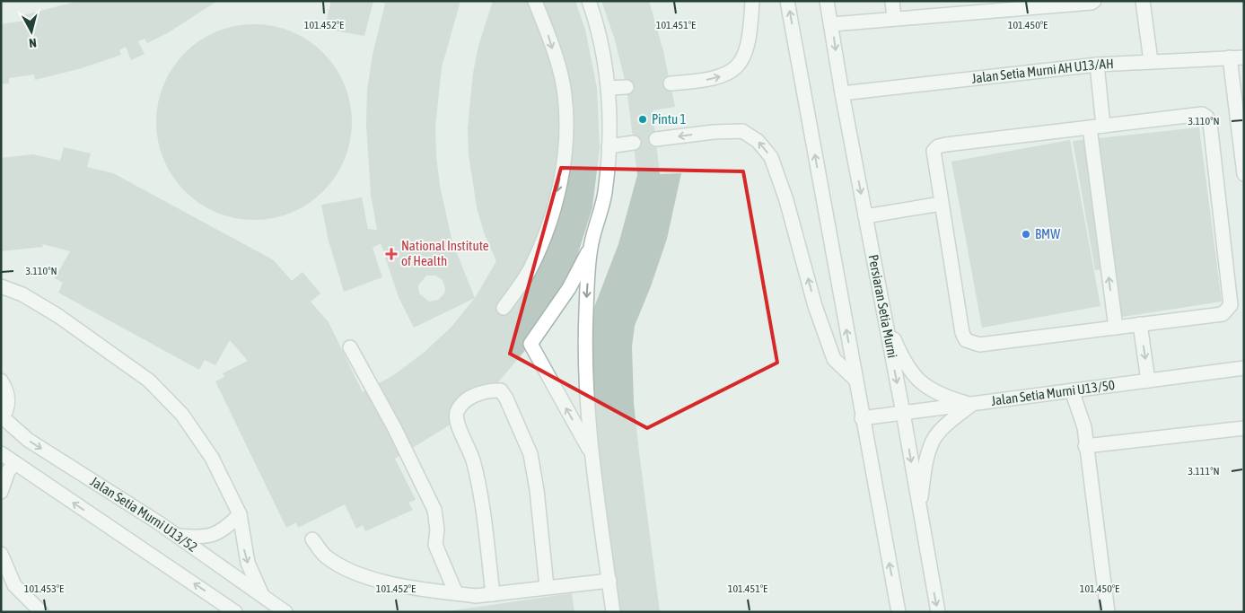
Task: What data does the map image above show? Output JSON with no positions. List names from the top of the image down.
{
  "streets": {
    "street": [
      "Jalan Setia Murni AH U13/AH",
      "Persiaran Setia Murni",
      "Jalan Setia Murni U13/50",
      "Jalan Setia Murni U13/52"
    ]
  },
  "crossings": [
    ["Jalan Setia Murni AH U13/AH", "Persiaran Setia Murni"],
    ["Persiaran Setia Murni", "Jalan Setia Murni U13/50"]
  ],
  "places": {
    "other": ["Pintu 1", "BMW"],
    "health": ["National Institute of Health"]
  },
  "north": "bottom",
  "coordinates": [
    "101.452°E",
    "101.451°E",
    "101.450°E",
    "3.110°N",
    "3.111°N",
    "101.453°E"
  ]
}
